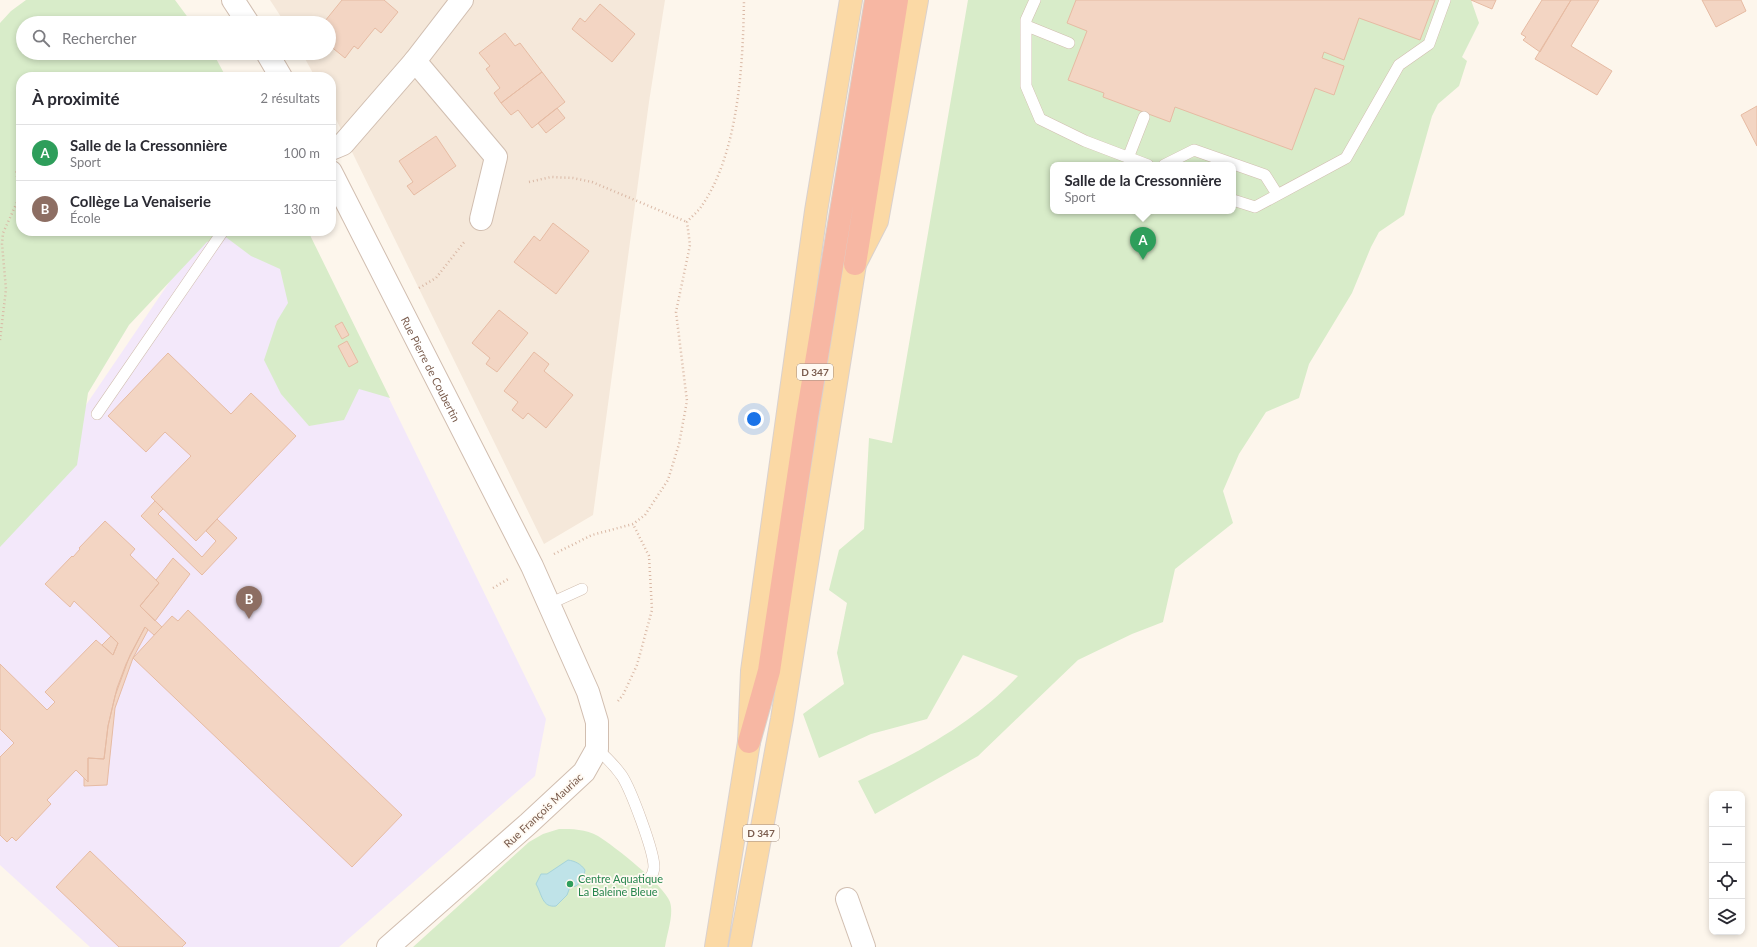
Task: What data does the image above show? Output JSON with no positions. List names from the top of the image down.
{
  "streets": {
    "highway": ["D 347"],
    "street": ["Rue Pierre de Coubertin", "Rue François Mauriac"]
  },
  "crossings": [
    ["Rue Pierre de Coubertin", "Rue François Mauriac"]
  ],
  "places": ["Centre Aquatique La Baleine Bleue"],
  "page": {
    "search": "Rechercher",
    "heading": ["À proximité", "2 résultats"],
    "list": [
      {
        "mark": "A",
        "name": "Salle de la Cressonnière",
        "note": "Sport",
        "value": "100 m"
      },
      {
        "mark": "B",
        "name": "Collège La Venaiserie",
        "note": "École",
        "value": "130 m"
      }
    ],
    "popup": ["Salle de la Cressonnière", "Sport"],
    "pins": ["A", "B"],
    "map_buttons": ["+", "−"]
  }
}
